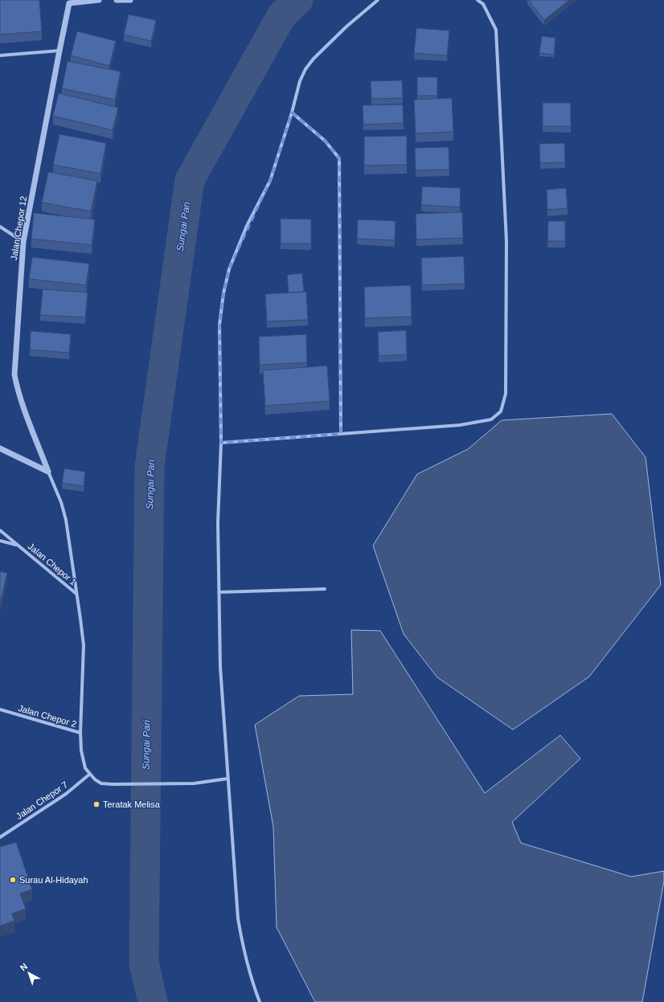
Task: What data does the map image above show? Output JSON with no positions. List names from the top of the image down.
{
  "streets": {
    "street": [
      "Jalan Chepor 12",
      "Jalan Chepor 1",
      "Jalan Chepor 2",
      "Jalan Chepor 7"
    ]
  },
  "crossings": [
    ["Jalan Chepor 2", "Jalan Chepor 7"]
  ],
  "water": ["Sungai Pari"],
  "places": ["Teratak Melisa", "Surau Al-Hidayah"],
  "north": "top left"
}
